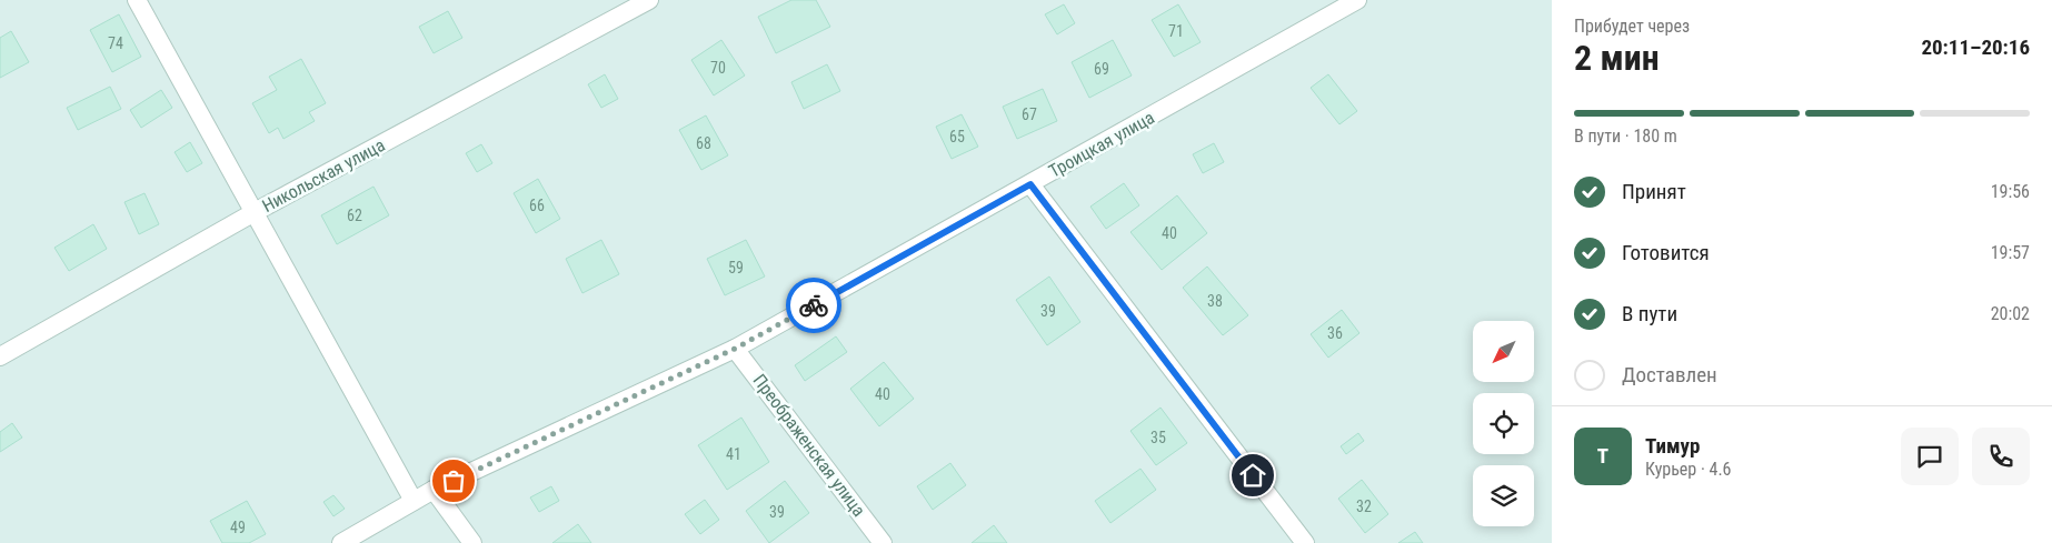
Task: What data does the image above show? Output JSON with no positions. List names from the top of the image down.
{
  "streets": {
    "street": ["Троицкая улица", "Никольская улица", "Преображенская улица"]
  },
  "crossings": [
    ["Троицкая улица", "Преображенская улица"]
  ],
  "house_numbers": [
    "71",
    "74",
    "70",
    "69",
    "67",
    "65",
    "68",
    "66",
    "62",
    "40",
    "59",
    "38",
    "39",
    "36",
    "40",
    "35",
    "41",
    "32",
    "39",
    "49"
  ],
  "north": "bottom left",
  "page": {
    "heading": ["2 мин", "Прибудет через", "20:11–20:16"],
    "panel": ["Тимур", "Курьер · 4.6"],
    "bar": "В пути · 180 m",
    "list": [
      ["Принят", "19:56"],
      ["Готовится", "19:57"],
      ["В пути", "20:02"],
      "Доставлен"
    ],
    "round": "Т"
  }
}
